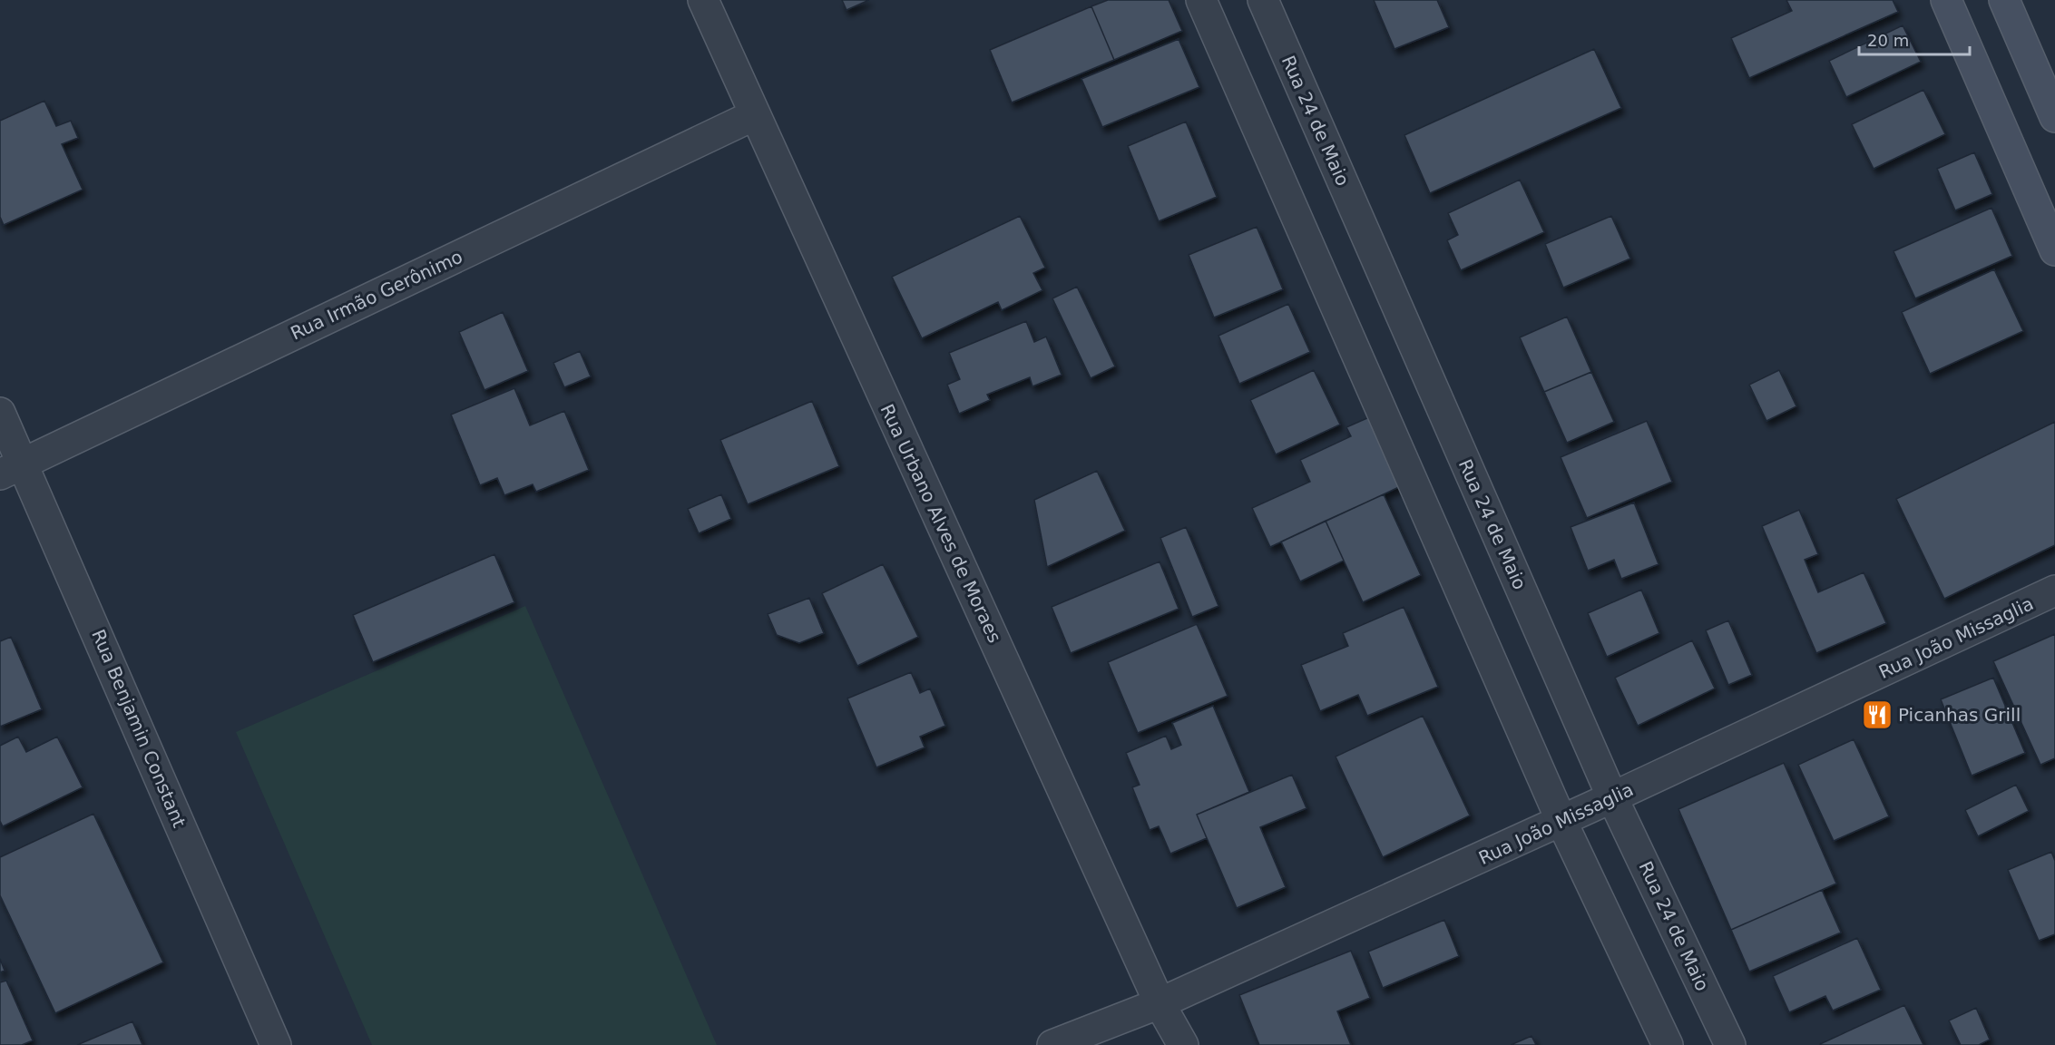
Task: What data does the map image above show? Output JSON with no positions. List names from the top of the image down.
{
  "streets": {
    "street": [
      "Rua 24 de Maio",
      "Rua Irmão Gerônimo",
      "Rua Urbano Alves de Moraes",
      "Rua João Missaglia",
      "Rua Benjamin Constant"
    ]
  },
  "crossings": [
    ["Rua 24 de Maio", "Rua João Missaglia"],
    ["Rua Irmão Gerônimo", "Rua Urbano Alves de Moraes"],
    ["Rua Irmão Gerônimo", "Rua Benjamin Constant"],
    ["Rua Urbano Alves de Moraes", "Rua João Missaglia"]
  ],
  "places": {
    "restaurant": ["Picanhas Grill"]
  },
  "scale_bar": "20 m"
}
